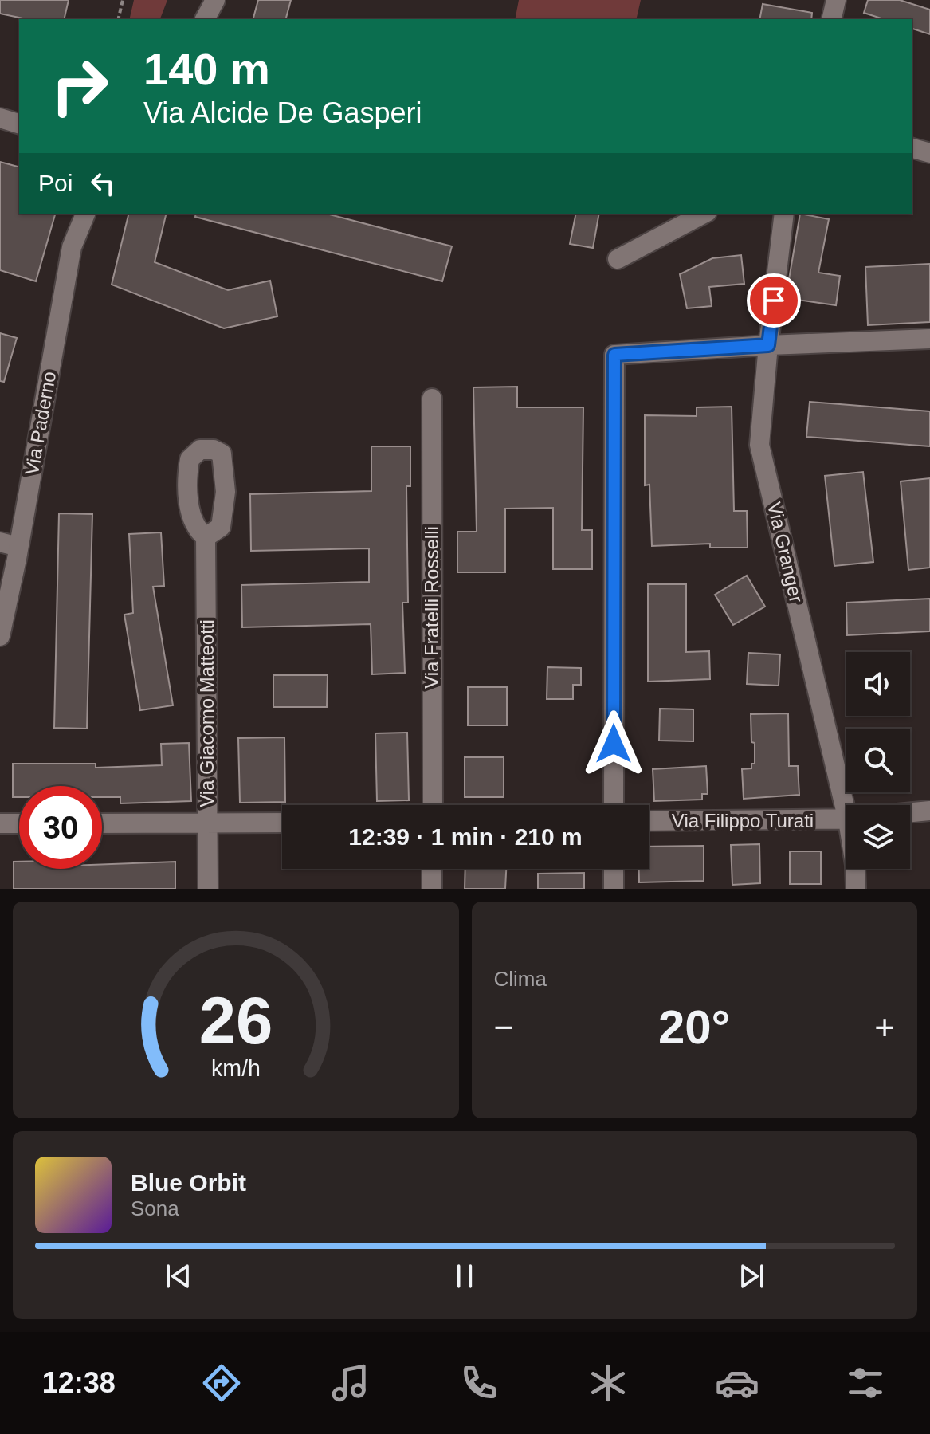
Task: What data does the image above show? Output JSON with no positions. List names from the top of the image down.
{
  "streets": {
    "street": [
      "Via Paderno",
      "Via Granger",
      "Via Fratelli Rosselli",
      "Via Giacomo Matteotti",
      "Via Filippo Turati"
    ]
  },
  "page": {
    "turn": ["140 m", "Via Alcide De Gasperi"],
    "then": "Poi",
    "limit": "30",
    "trip": "12:39 · 1 min · 210 m",
    "tile": "Clima",
    "heat": ["−", "20°", "+"],
    "song": ["Blue Orbit", "Sona"],
    "tabs": "12:38",
    "gauge": ["26", "km/h"]
  }
}
